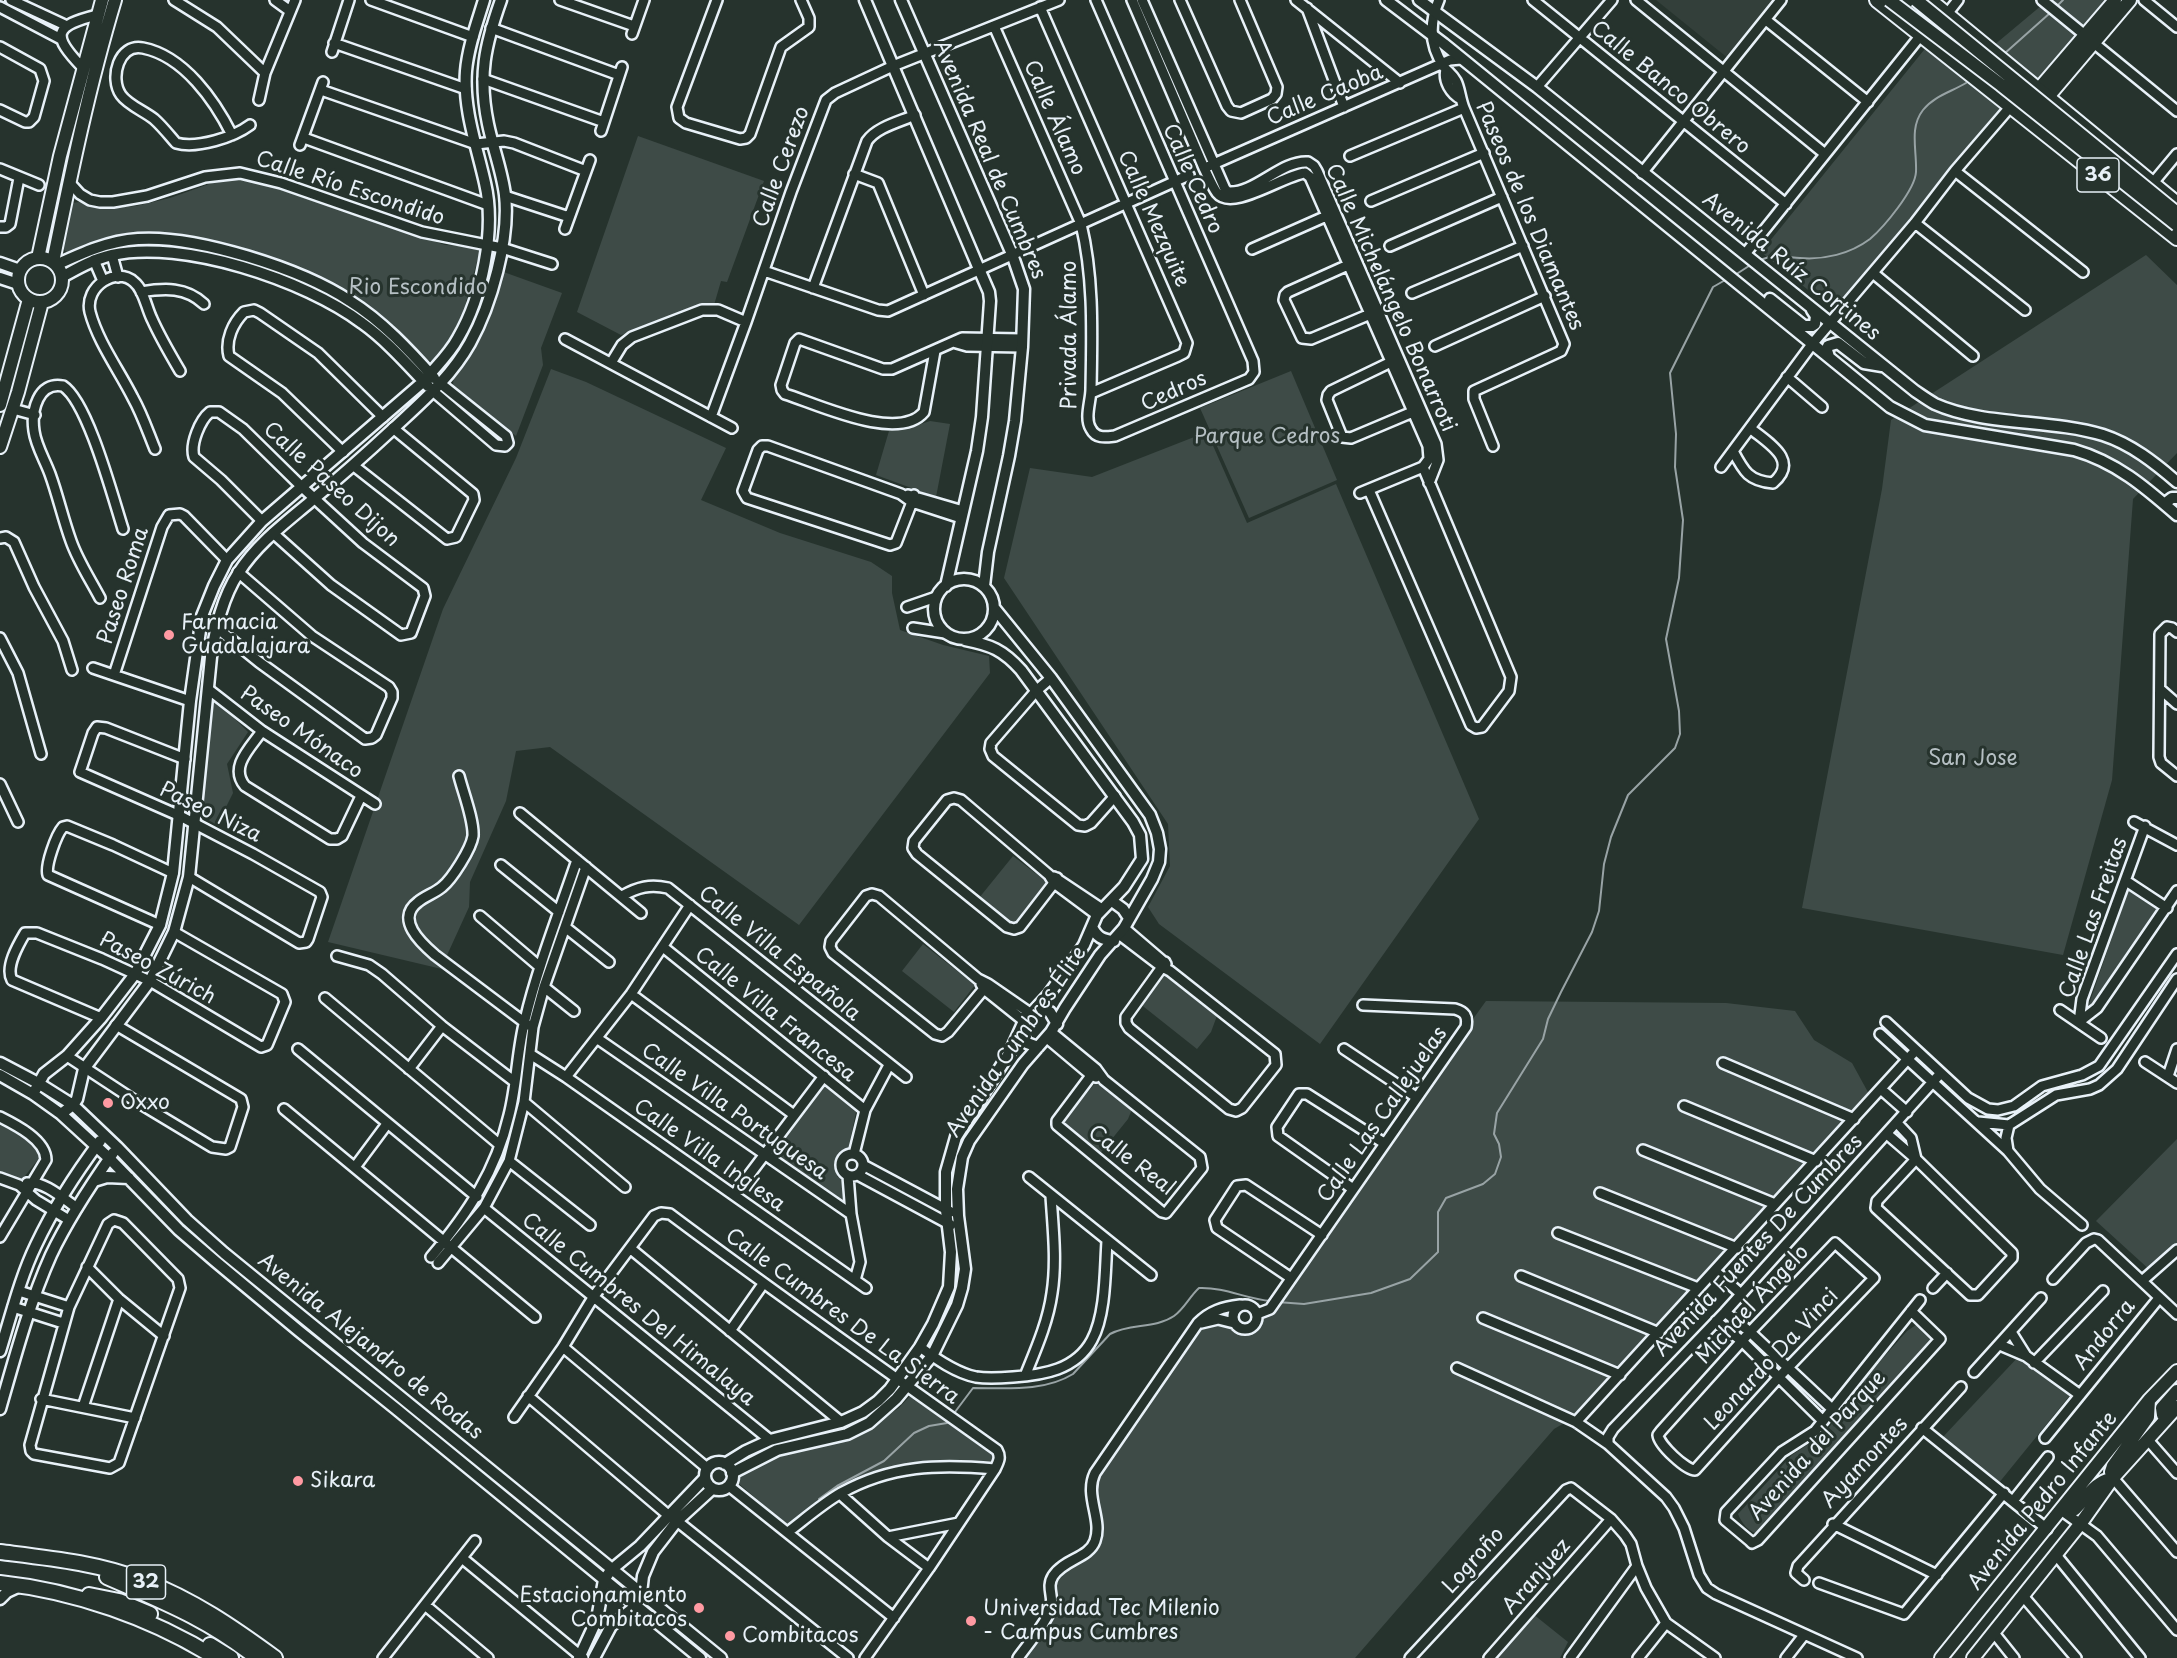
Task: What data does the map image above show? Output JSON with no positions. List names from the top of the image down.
{
  "streets": {
    "main road": ["36", "Avenida Pedro Infante", "32"],
    "street": [
      "Calle Banco Obrero",
      "Calle Caoba",
      "Calle Álamo",
      "Avenida Real de Cumbres",
      "Calle Cerezo",
      "Calle Cedro",
      "Calle Río Escondido",
      "Paseos de los Diamantes",
      "Calle Mezquite",
      "Avenida Ruíz Cortines",
      "Calle Michelángelo Bonarroti",
      "Privada Álamo",
      "Cedros",
      "Calle Paseo Dijon",
      "Paseo Roma",
      "Paseo Mónaco",
      "Paseo Niza",
      "Calle Las Freitas",
      "Calle Villa Española",
      "Paseo Zúrich",
      "Calle Villa Francesa",
      "Avenida Cumbres Élite",
      "Calle Villa Portuguesa",
      "Calle Las Callejuelas",
      "Calle Villa Inglesa",
      "Calle Real",
      "Avenida Fuentes De Cumbres",
      "Michael Ángelo",
      "Calle Cumbres Del Himalaya",
      "Calle Cumbres De La Sierra",
      "Andorra",
      "Avenida Alejandro de Rodas",
      "Leonardo Da Vinci",
      "Avenida del Parque",
      "Ayamontes",
      "Logroño",
      "Aranjuez"
    ]
  },
  "crossings": [
    ["Calle Caoba", "Paseos de los Diamantes"],
    ["Calle Álamo", "Calle Cerezo"],
    ["Calle Álamo", "Privada Álamo"],
    ["Avenida Real de Cumbres", "Calle Cerezo"],
    ["Avenida Real de Cumbres", "Avenida Cumbres Élite"],
    ["Calle Cerezo", "Calle Mezquite"],
    ["Calle Cedro", "Cedros"],
    ["Calle Mezquite", "Privada Álamo"],
    ["Privada Álamo", "Cedros"],
    ["Avenida Cumbres Élite", "Calle Real"],
    ["Avenida Cumbres Élite", "Calle Cumbres Del Himalaya"],
    ["Avenida Cumbres Élite", "Calle Cumbres De La Sierra"],
    ["Michael Ángelo", "Leonardo Da Vinci"],
    ["Logroño", "Aranjuez"]
  ],
  "parks": ["Rio Escondido", "Parque Cedros", "San Jose"],
  "places": [
    "Farmacia Guadalajara",
    "Oxxo",
    "Sikara",
    "Estacionamiento Combitacos",
    "Universidad Tec Milenio - Campus Cumbres",
    "Combitacos"
  ]
}
